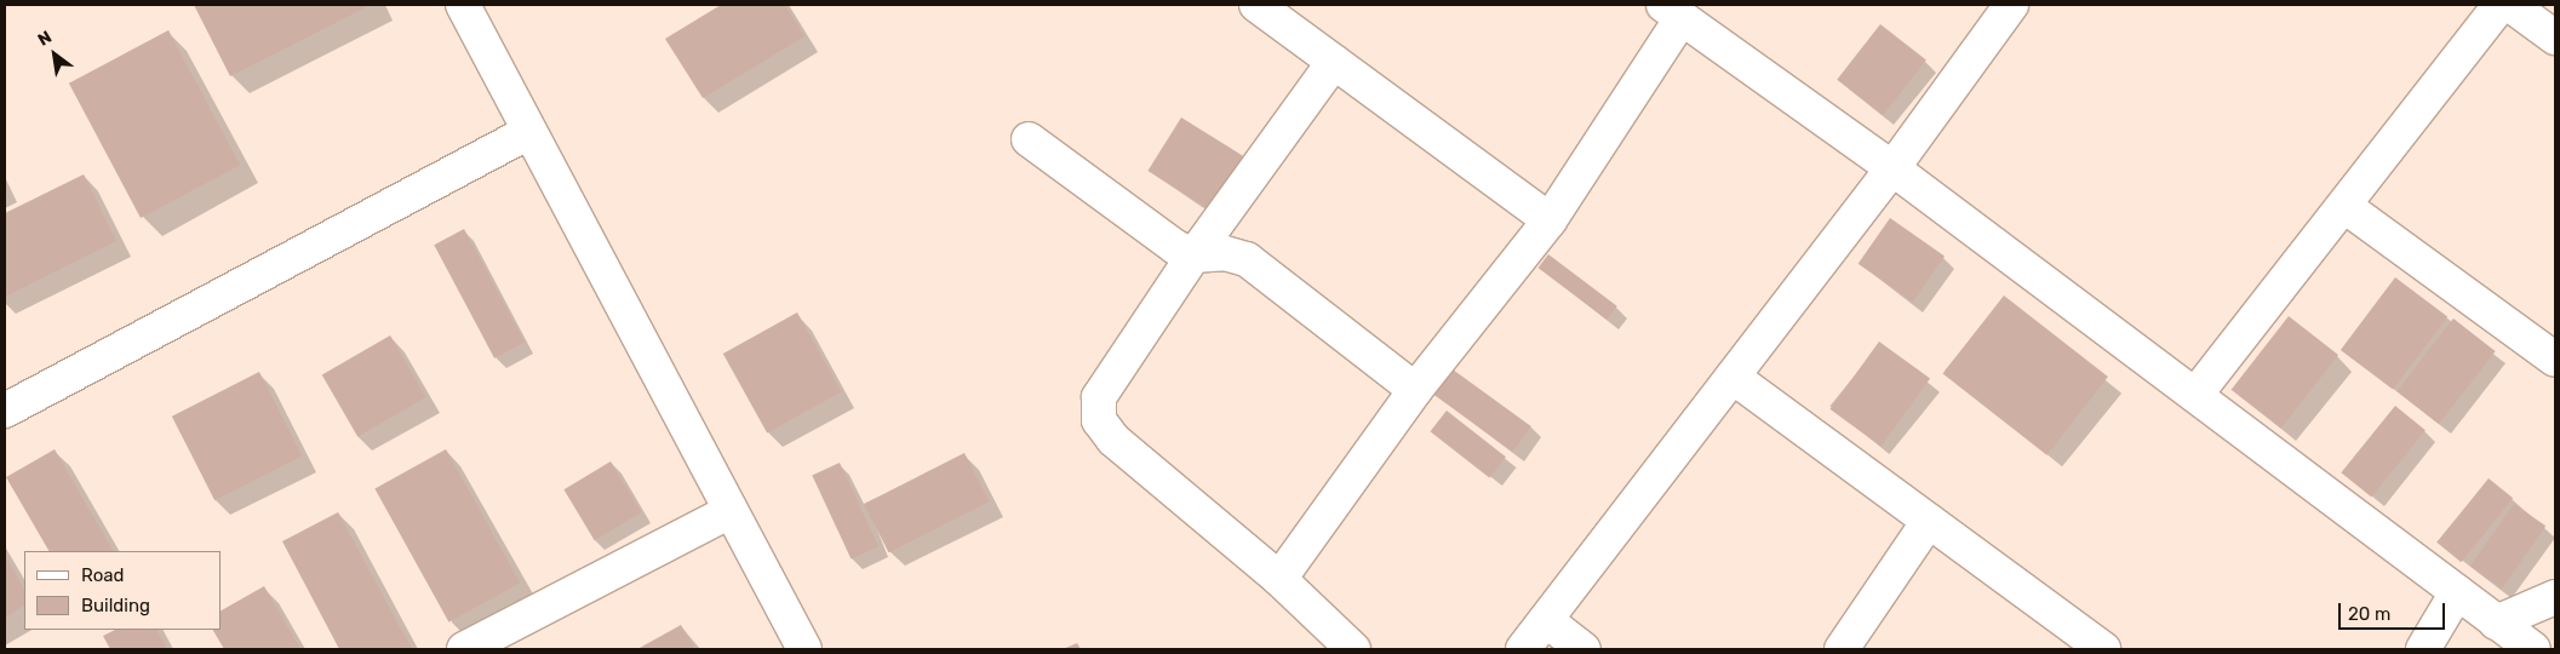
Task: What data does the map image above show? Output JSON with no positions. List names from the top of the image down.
{
  "legend": ["Road", "Building"],
  "scale_bar": "20 m",
  "north": "top left"
}
